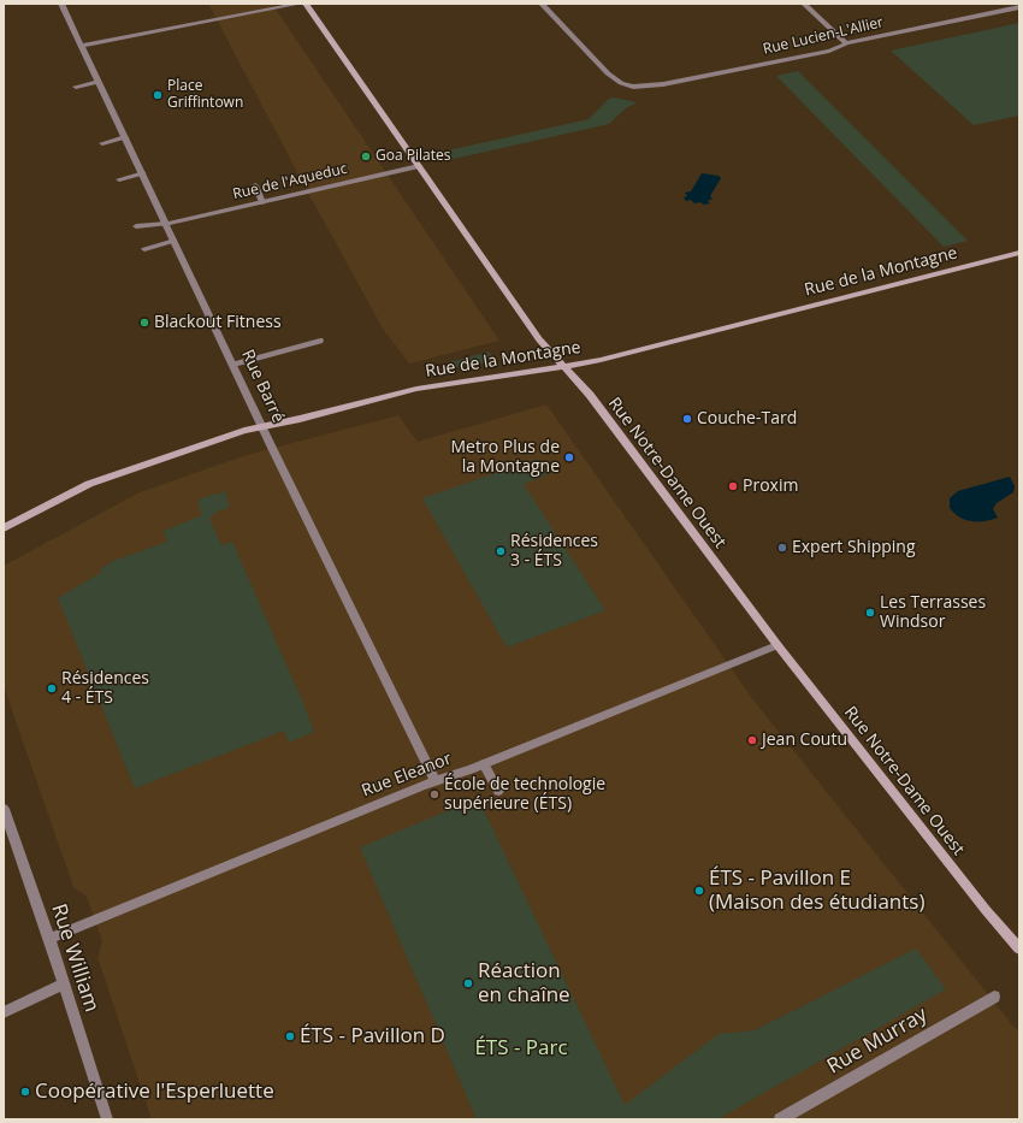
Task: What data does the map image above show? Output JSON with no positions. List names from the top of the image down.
{
  "streets": {
    "main road": ["Rue de la Montagne", "Rue Notre-Dame Ouest"],
    "street": [
      "Rue Lucien-L'Allier",
      "Rue de l'Aqueduc",
      "Rue Barré",
      "Rue Eleanor",
      "Rue William",
      "Rue Murray"
    ]
  },
  "crossings": [
    ["Rue de l'Aqueduc", "Rue Barré"],
    ["Rue de l'Aqueduc", "Rue Notre-Dame Ouest"],
    ["Rue de la Montagne", "Rue Barré"],
    ["Rue de la Montagne", "Rue Notre-Dame Ouest"],
    ["Rue Barré", "Rue Eleanor"],
    ["Rue Notre-Dame Ouest", "Rue Eleanor"],
    ["Rue Eleanor", "Rue William"]
  ],
  "parks": ["ÉTS - Parc"],
  "places": [
    "Place Griffintown",
    "Goa Pilates",
    "Blackout Fitness",
    "Couche-Tard",
    "Metro Plus de la Montagne",
    "Proxim",
    "Expert Shipping",
    "Résidences 3 - ÉTS",
    "Les Terrasses Windsor",
    "Résidences 4 - ÉTS",
    "Jean Coutu",
    "École de technologie supérieure (ÉTS)",
    "ÉTS - Pavillon E (Maison des étudiants)",
    "Réaction en chaîne",
    "ÉTS - Pavillon D",
    "Coopérative l'Esperluette"
  ]
}
